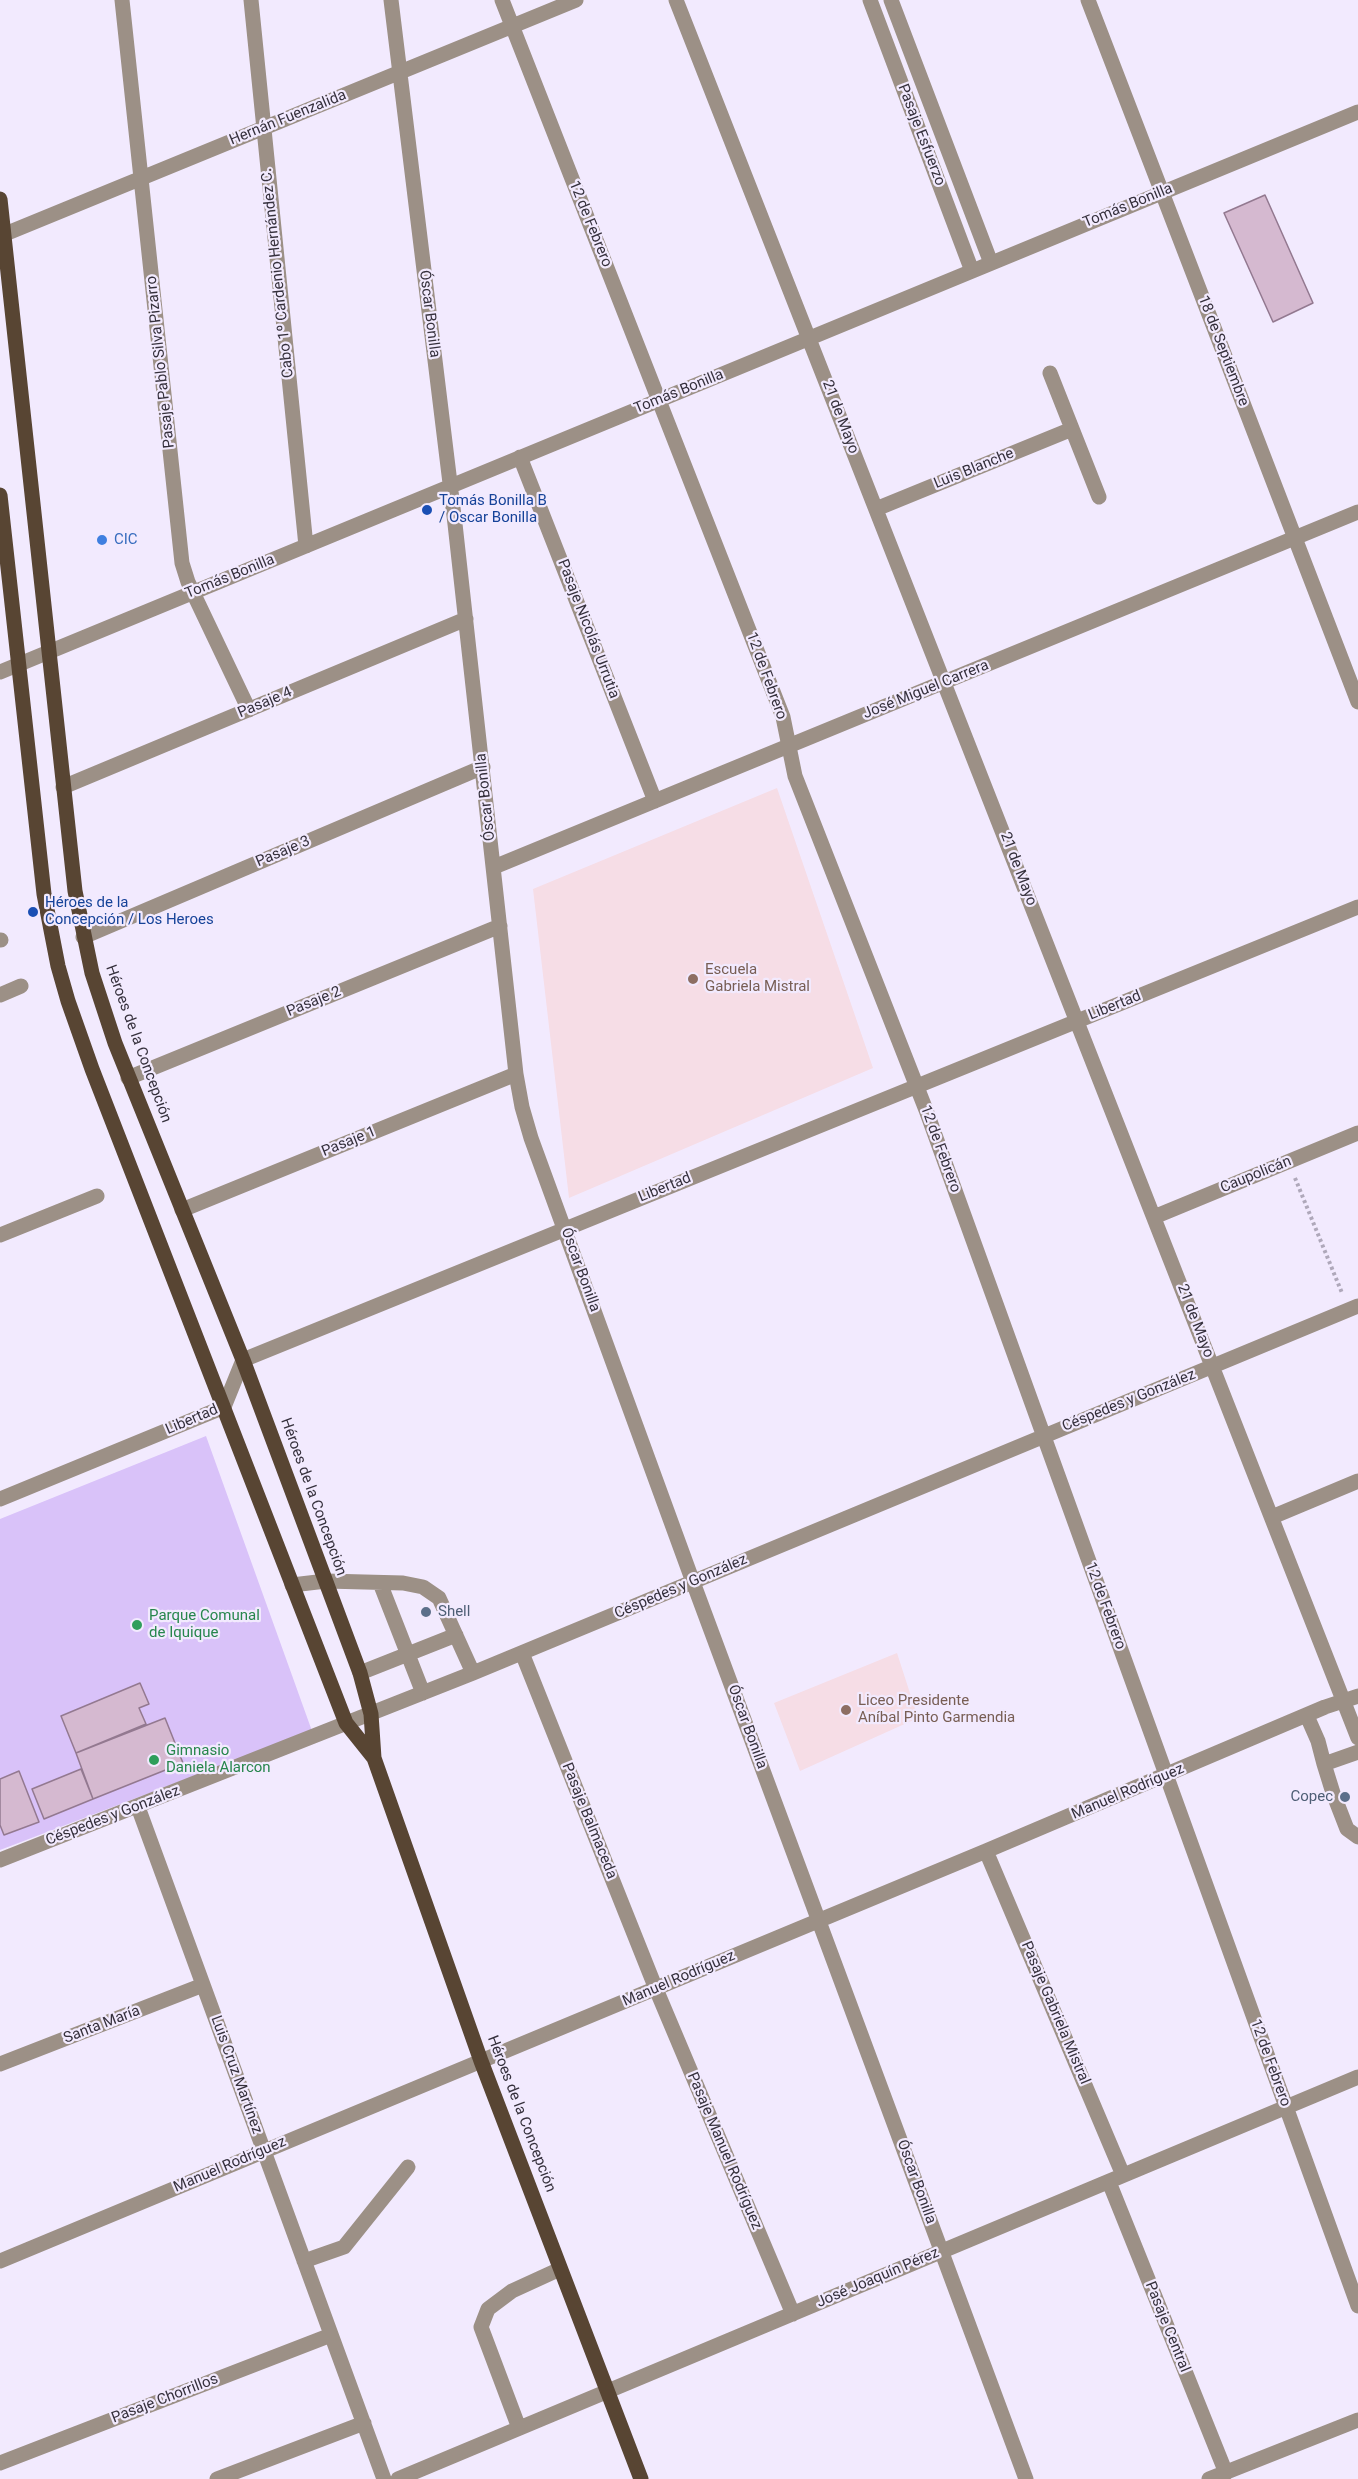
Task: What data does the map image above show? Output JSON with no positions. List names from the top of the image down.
{
  "streets": {
    "main road": ["Héroes de la Concepción"],
    "street": [
      "Hernán Fuenzalida",
      "Pasaje Esfuerzo",
      "Tomás Bonilla",
      "12 de Febrero",
      "Cabo 1º Cardenio Hernández C.",
      "Óscar Bonilla",
      "18 de Septiembre",
      "Pasaje Pablo Silva Pizarro",
      "21 de Mayo",
      "Luis Blanche",
      "Pasaje Nicolás Urrutia",
      "José Miguel Carrera",
      "Pasaje 4",
      "Pasaje 3",
      "Pasaje 2",
      "Libertad",
      "Pasaje 1",
      "Caupolicán",
      "Céspedes y González",
      "Manuel Rodríguez",
      "Pasaje Balmaceda",
      "Pasaje Gabriela Mistral",
      "Santa María",
      "Luis Cruz Martínez",
      "Pasaje Manuel Rodríguez",
      "José Joaquín Pérez",
      "Pasaje Central",
      "Pasaje Chorrillos"
    ]
  },
  "crossings": [
    ["Hernán Fuenzalida", "12 de Febrero"],
    ["Hernán Fuenzalida", "Cabo 1º Cardenio Hernández C."],
    ["Hernán Fuenzalida", "Óscar Bonilla"],
    ["Hernán Fuenzalida", "Pasaje Pablo Silva Pizarro"],
    ["Hernán Fuenzalida", "Héroes de la Concepción"],
    ["Pasaje Esfuerzo", "Tomás Bonilla"],
    ["Tomás Bonilla", "12 de Febrero"],
    ["Tomás Bonilla", "Cabo 1º Cardenio Hernández C."],
    ["Tomás Bonilla", "Óscar Bonilla"],
    ["Tomás Bonilla", "18 de Septiembre"],
    ["Tomás Bonilla", "Pasaje Pablo Silva Pizarro"],
    ["Tomás Bonilla", "21 de Mayo"],
    ["Tomás Bonilla", "Pasaje Nicolás Urrutia"],
    ["Tomás Bonilla", "Héroes de la Concepción"],
    ["12 de Febrero", "José Miguel Carrera"],
    ["12 de Febrero", "Libertad"],
    ["12 de Febrero", "Céspedes y González"],
    ["12 de Febrero", "Manuel Rodríguez"],
    ["12 de Febrero", "José Joaquín Pérez"],
    ["Óscar Bonilla", "José Miguel Carrera"],
    ["Óscar Bonilla", "Pasaje 4"],
    ["Óscar Bonilla", "Pasaje 3"],
    ["Óscar Bonilla", "Pasaje 2"],
    ["Óscar Bonilla", "Libertad"],
    ["Óscar Bonilla", "Pasaje 1"],
    ["Óscar Bonilla", "Céspedes y González"],
    ["Óscar Bonilla", "Manuel Rodríguez"],
    ["Óscar Bonilla", "José Joaquín Pérez"],
    ["18 de Septiembre", "José Miguel Carrera"],
    ["Pasaje Pablo Silva Pizarro", "Pasaje 4"],
    ["21 de Mayo", "Luis Blanche"],
    ["21 de Mayo", "José Miguel Carrera"],
    ["21 de Mayo", "Libertad"],
    ["21 de Mayo", "Caupolicán"],
    ["21 de Mayo", "Céspedes y González"],
    ["21 de Mayo", "Manuel Rodríguez"],
    ["Pasaje Nicolás Urrutia", "José Miguel Carrera"],
    ["Pasaje 4", "Héroes de la Concepción"],
    ["Pasaje 3", "Héroes de la Concepción"],
    ["Pasaje 2", "Héroes de la Concepción"],
    ["Libertad", "Héroes de la Concepción"],
    ["Héroes de la Concepción", "Pasaje 1"],
    ["Héroes de la Concepción", "Céspedes y González"],
    ["Héroes de la Concepción", "Manuel Rodríguez"],
    ["Héroes de la Concepción", "José Joaquín Pérez"],
    ["Céspedes y González", "Pasaje Balmaceda"],
    ["Céspedes y González", "Luis Cruz Martínez"],
    ["Manuel Rodríguez", "Pasaje Balmaceda"],
    ["Manuel Rodríguez", "Pasaje Gabriela Mistral"],
    ["Manuel Rodríguez", "Luis Cruz Martínez"],
    ["Manuel Rodríguez", "Pasaje Manuel Rodríguez"],
    ["Pasaje Balmaceda", "Pasaje Manuel Rodríguez"],
    ["Pasaje Gabriela Mistral", "José Joaquín Pérez"],
    ["Santa María", "Luis Cruz Martínez"],
    ["Luis Cruz Martínez", "Pasaje Chorrillos"],
    ["Pasaje Manuel Rodríguez", "José Joaquín Pérez"],
    ["José Joaquín Pérez", "Pasaje Central"]
  ],
  "places": [
    "Tomás Bonilla B / Oscar Bonilla",
    "CIC",
    "Héroes de la Concepción / Los Heroes",
    "Escuela Gabriela Mistral",
    "Shell",
    "Parque Comunal de Iquique",
    "Liceo Presidente Aníbal Pinto Garmendia",
    "Gimnasio Daniela Alarcon",
    "Copec"
  ]
}
